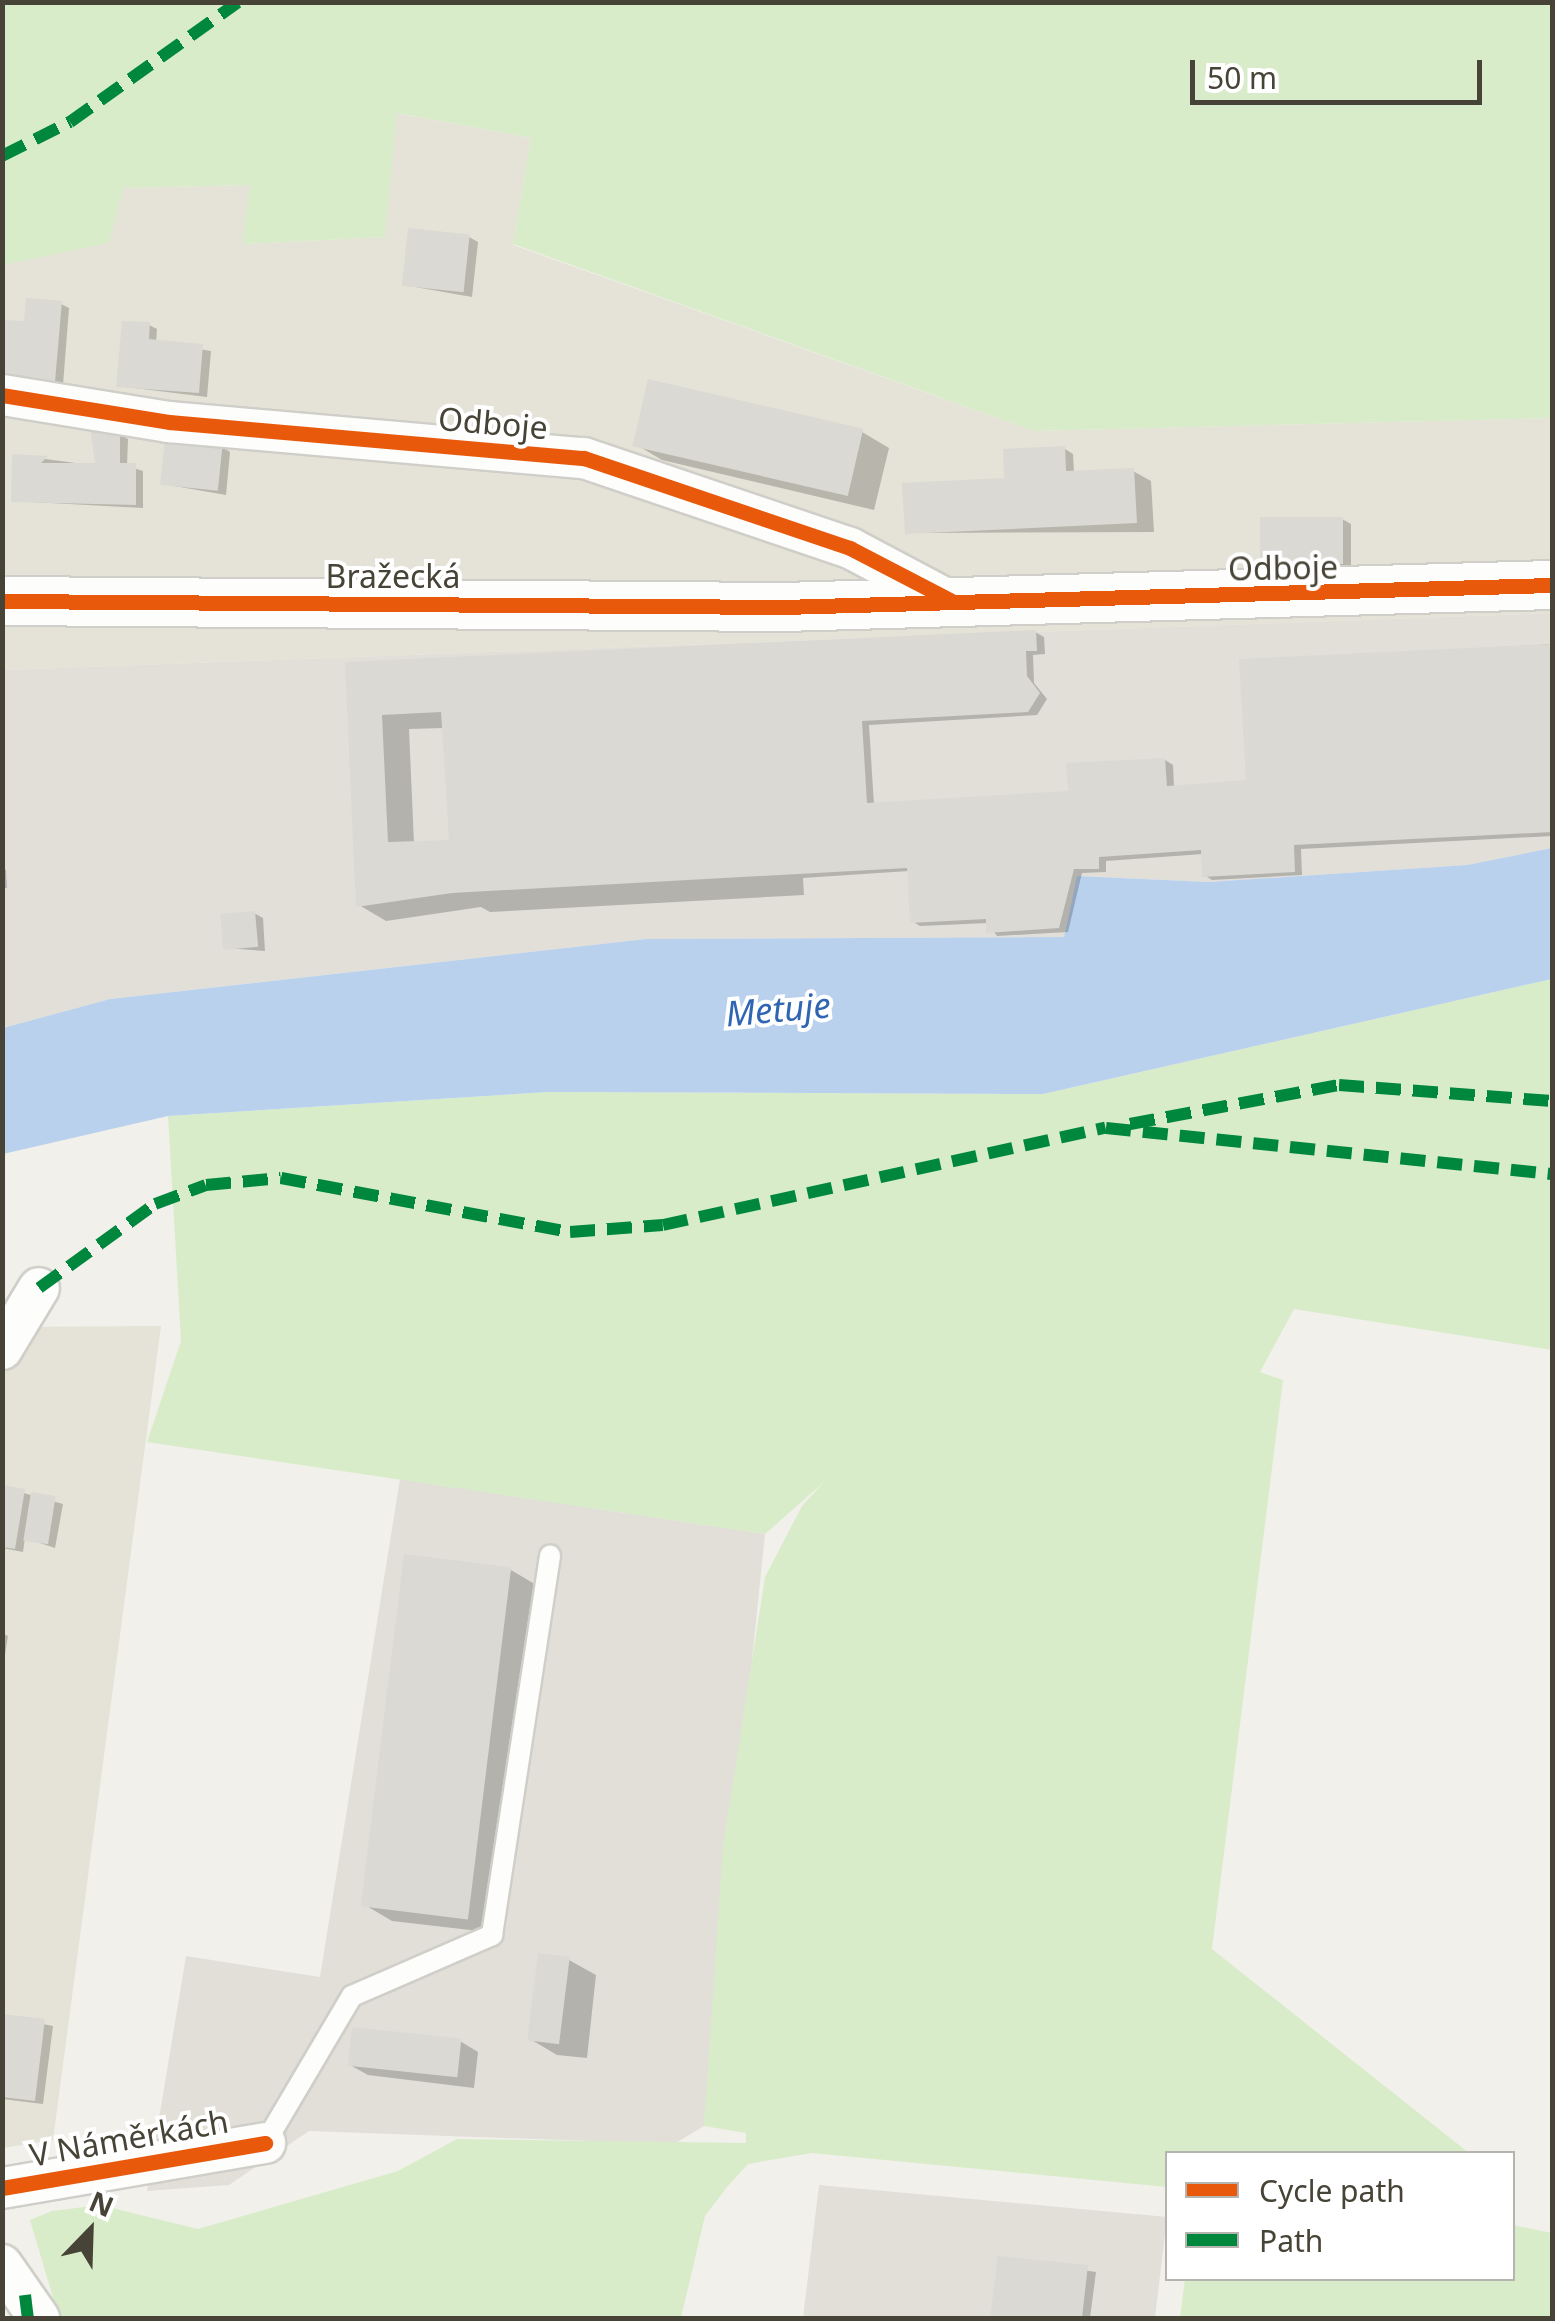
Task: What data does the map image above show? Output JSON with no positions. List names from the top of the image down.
{
  "streets": {
    "street": ["Odboje", "Bražecká", "V Náměrkách"]
  },
  "crossings": [
    ["Odboje", "Bražecká"]
  ],
  "water": ["Metuje"],
  "legend": ["Cycle path", "Path"],
  "scale_bar": "50 m",
  "north": "top right"
}
